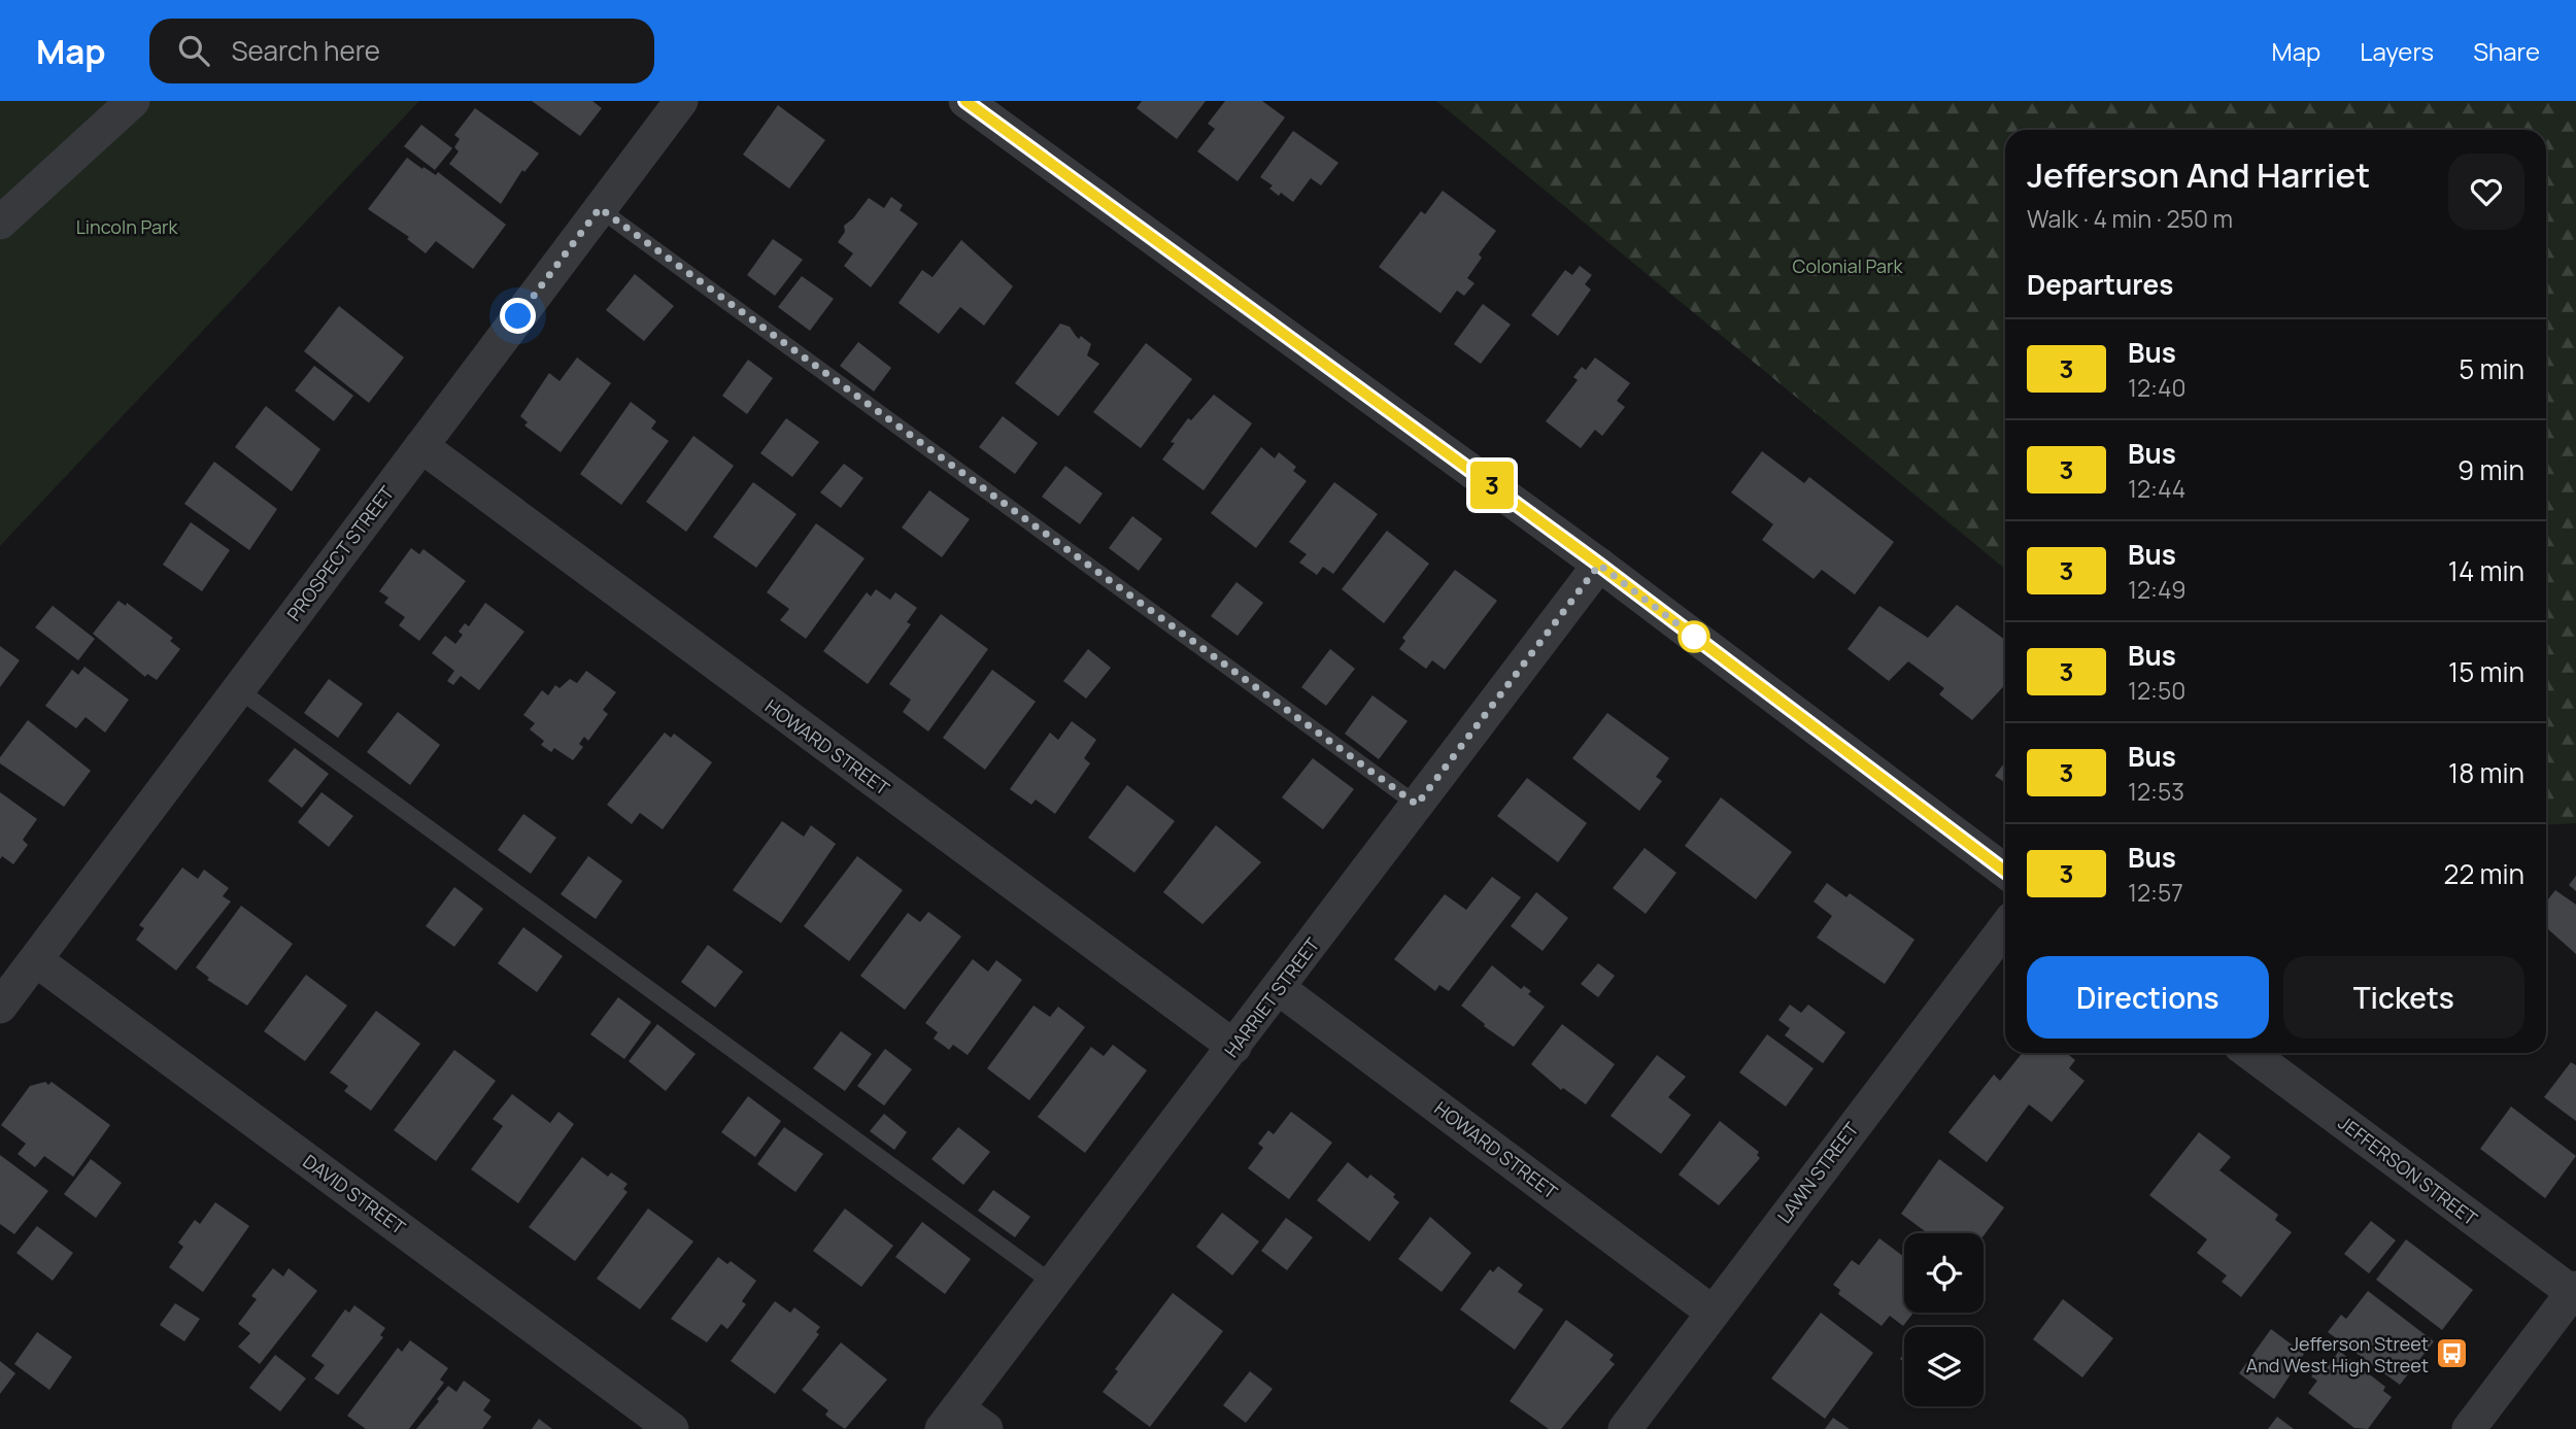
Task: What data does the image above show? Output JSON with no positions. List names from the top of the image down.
{
  "streets": {
    "street": [
      "PROSPECT STREET",
      "HOWARD STREET",
      "HARRIET STREET",
      "JEFFERSON STREET",
      "LAWN STREET",
      "DAVID STREET"
    ]
  },
  "crossings": [
    ["PROSPECT STREET", "HOWARD STREET"],
    ["PROSPECT STREET", "DAVID STREET"],
    ["HOWARD STREET", "HARRIET STREET"],
    ["HOWARD STREET", "LAWN STREET"]
  ],
  "parks": ["Lincoln Park", "Colonial Park"],
  "places": {
    "bus stop": ["Jefferson Street And West High Street"]
  },
  "lines": ["bus line 3"],
  "page": {
    "header": "Map",
    "search": "Search here",
    "nav": ["Map", "Layers", "Share"],
    "on_map": "3",
    "heading": [
      ["Jefferson And Harriet", "Walk · 4 min · 250 m"],
      "Departures"
    ],
    "list": [
      {
        "mark": "3",
        "name": "Bus",
        "note": "12:40",
        "value": "5 min"
      },
      {
        "mark": "3",
        "name": "Bus",
        "note": "12:44",
        "value": "9 min"
      },
      {
        "mark": "3",
        "name": "Bus",
        "note": "12:49",
        "value": "14 min"
      },
      {
        "mark": "3",
        "name": "Bus",
        "note": "12:50",
        "value": "15 min"
      },
      {
        "mark": "3",
        "name": "Bus",
        "note": "12:53",
        "value": "18 min"
      },
      {
        "mark": "3",
        "name": "Bus",
        "note": "12:57",
        "value": "22 min"
      }
    ],
    "buttons": ["Directions", "Tickets"]
  }
}
